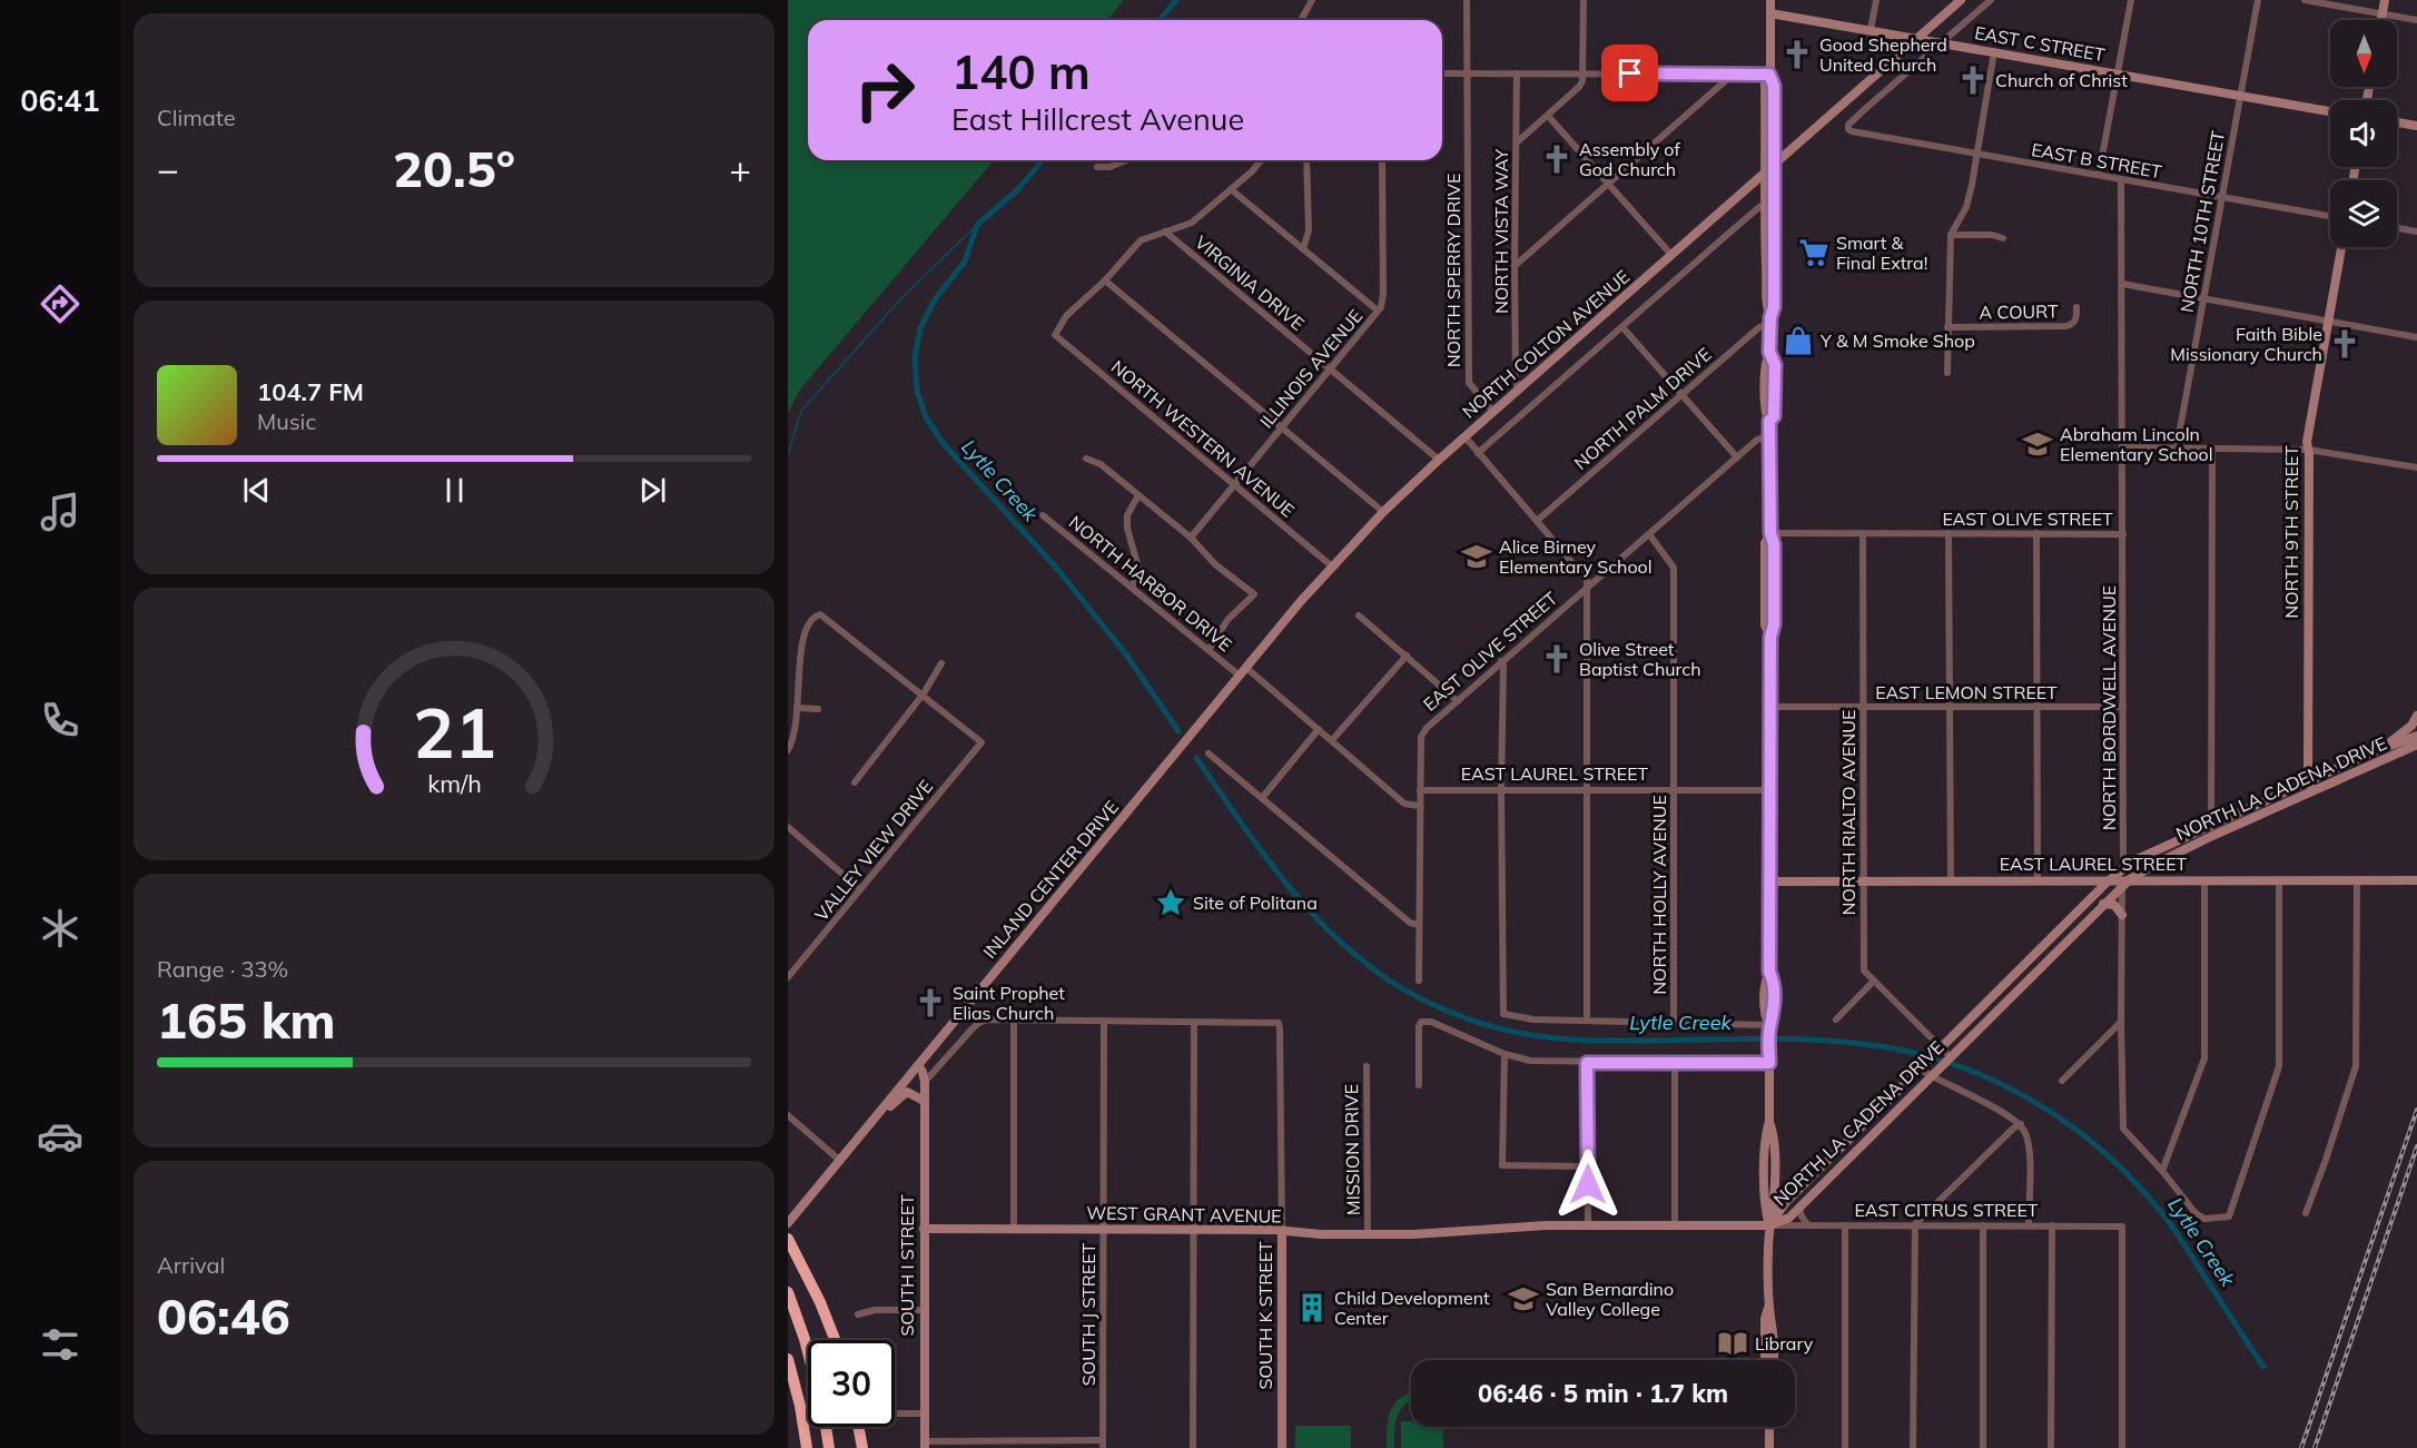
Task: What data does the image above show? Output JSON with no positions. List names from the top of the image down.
{
  "streets": {
    "main road": [
      "EAST C STREET",
      "NORTH COLTON AVENUE",
      "NORTH 9TH STREET",
      "EAST LAUREL STREET",
      "NORTH LA CADENA DRIVE",
      "INLAND CENTER DRIVE",
      "WEST GRANT AVENUE",
      "SOUTH I STREET",
      "SOUTH K STREET"
    ],
    "street": [
      "EAST B STREET",
      "NORTH 10TH STREET",
      "NORTH VISTA WAY",
      "NORTH SPERRY DRIVE",
      "VIRGINIA DRIVE",
      "A COURT",
      "ILLINOIS AVENUE",
      "NORTH PALM DRIVE",
      "NORTH WESTERN AVENUE",
      "EAST OLIVE STREET",
      "NORTH HARBOR DRIVE",
      "EAST LEMON STREET",
      "NORTH BORDWELL AVENUE",
      "NORTH RIALTO AVENUE",
      "VALLEY VIEW DRIVE",
      "NORTH HOLLY AVENUE",
      "MISSION DRIVE",
      "EAST CITRUS STREET",
      "SOUTH J STREET"
    ]
  },
  "crossings": [
    ["EAST C STREET", "EAST B STREET"],
    ["EAST C STREET", "NORTH 10TH STREET"],
    ["EAST C STREET", "NORTH COLTON AVENUE"],
    ["EAST B STREET", "NORTH 10TH STREET"],
    ["EAST B STREET", "NORTH BORDWELL AVENUE"],
    ["NORTH VISTA WAY", "NORTH COLTON AVENUE"],
    ["NORTH SPERRY DRIVE", "NORTH COLTON AVENUE"],
    ["VIRGINIA DRIVE", "NORTH COLTON AVENUE"],
    ["VIRGINIA DRIVE", "ILLINOIS AVENUE"],
    ["NORTH COLTON AVENUE", "NORTH WESTERN AVENUE"],
    ["NORTH COLTON AVENUE", "NORTH HARBOR DRIVE"],
    ["NORTH COLTON AVENUE", "INLAND CENTER DRIVE"],
    ["ILLINOIS AVENUE", "NORTH WESTERN AVENUE"],
    ["EAST OLIVE STREET", "NORTH HARBOR DRIVE"],
    ["EAST OLIVE STREET", "NORTH BORDWELL AVENUE"],
    ["EAST OLIVE STREET", "EAST LAUREL STREET"],
    ["EAST OLIVE STREET", "NORTH RIALTO AVENUE"],
    ["EAST OLIVE STREET", "NORTH HOLLY AVENUE"],
    ["NORTH 9TH STREET", "NORTH LA CADENA DRIVE"],
    ["EAST LEMON STREET", "NORTH BORDWELL AVENUE"],
    ["EAST LEMON STREET", "NORTH RIALTO AVENUE"],
    ["NORTH BORDWELL AVENUE", "EAST LAUREL STREET"],
    ["NORTH BORDWELL AVENUE", "NORTH LA CADENA DRIVE"],
    ["EAST LAUREL STREET", "NORTH LA CADENA DRIVE"],
    ["EAST LAUREL STREET", "NORTH RIALTO AVENUE"],
    ["EAST LAUREL STREET", "NORTH HOLLY AVENUE"],
    ["NORTH LA CADENA DRIVE", "NORTH RIALTO AVENUE"],
    ["NORTH LA CADENA DRIVE", "EAST CITRUS STREET"],
    ["NORTH LA CADENA DRIVE", "WEST GRANT AVENUE"],
    ["INLAND CENTER DRIVE", "SOUTH I STREET"],
    ["MISSION DRIVE", "WEST GRANT AVENUE"],
    ["EAST CITRUS STREET", "WEST GRANT AVENUE"],
    ["WEST GRANT AVENUE", "SOUTH I STREET"],
    ["WEST GRANT AVENUE", "SOUTH J STREET"],
    ["WEST GRANT AVENUE", "SOUTH K STREET"]
  ],
  "water": ["Lytle Creek"],
  "places": {
    "church": [
      "Good Shepherd United Church",
      "Church of Christ",
      "Assembly of God Church",
      "Faith Bible Missionary Church",
      "Olive Street Baptist Church",
      "Saint Prophet Elias Church"
    ],
    "supermarket": ["Smart & Final Extra!"],
    "shop": ["Y & M Smoke Shop"],
    "school or university": ["Abraham Lincoln Elementary School", "Alice Birney Elementary School", "San Bernardino Valley College"],
    "place": ["Site of Politana"],
    "building": ["Child Development Center"],
    "library": ["Library"]
  },
  "north": "bottom",
  "page": {
    "tabs": "06:41",
    "tile": [
      "Climate",
      ["Range · 33%", "165 km"],
      ["Arrival", "06:46"]
    ],
    "turn": ["140 m", "East Hillcrest Avenue"],
    "heat": ["−", "20.5°", "+"],
    "song": ["104.7 FM", "Music"],
    "limit": "30",
    "trip": "06:46 · 5 min · 1.7 km",
    "gauge": ["21", "km/h"]
  }
}
